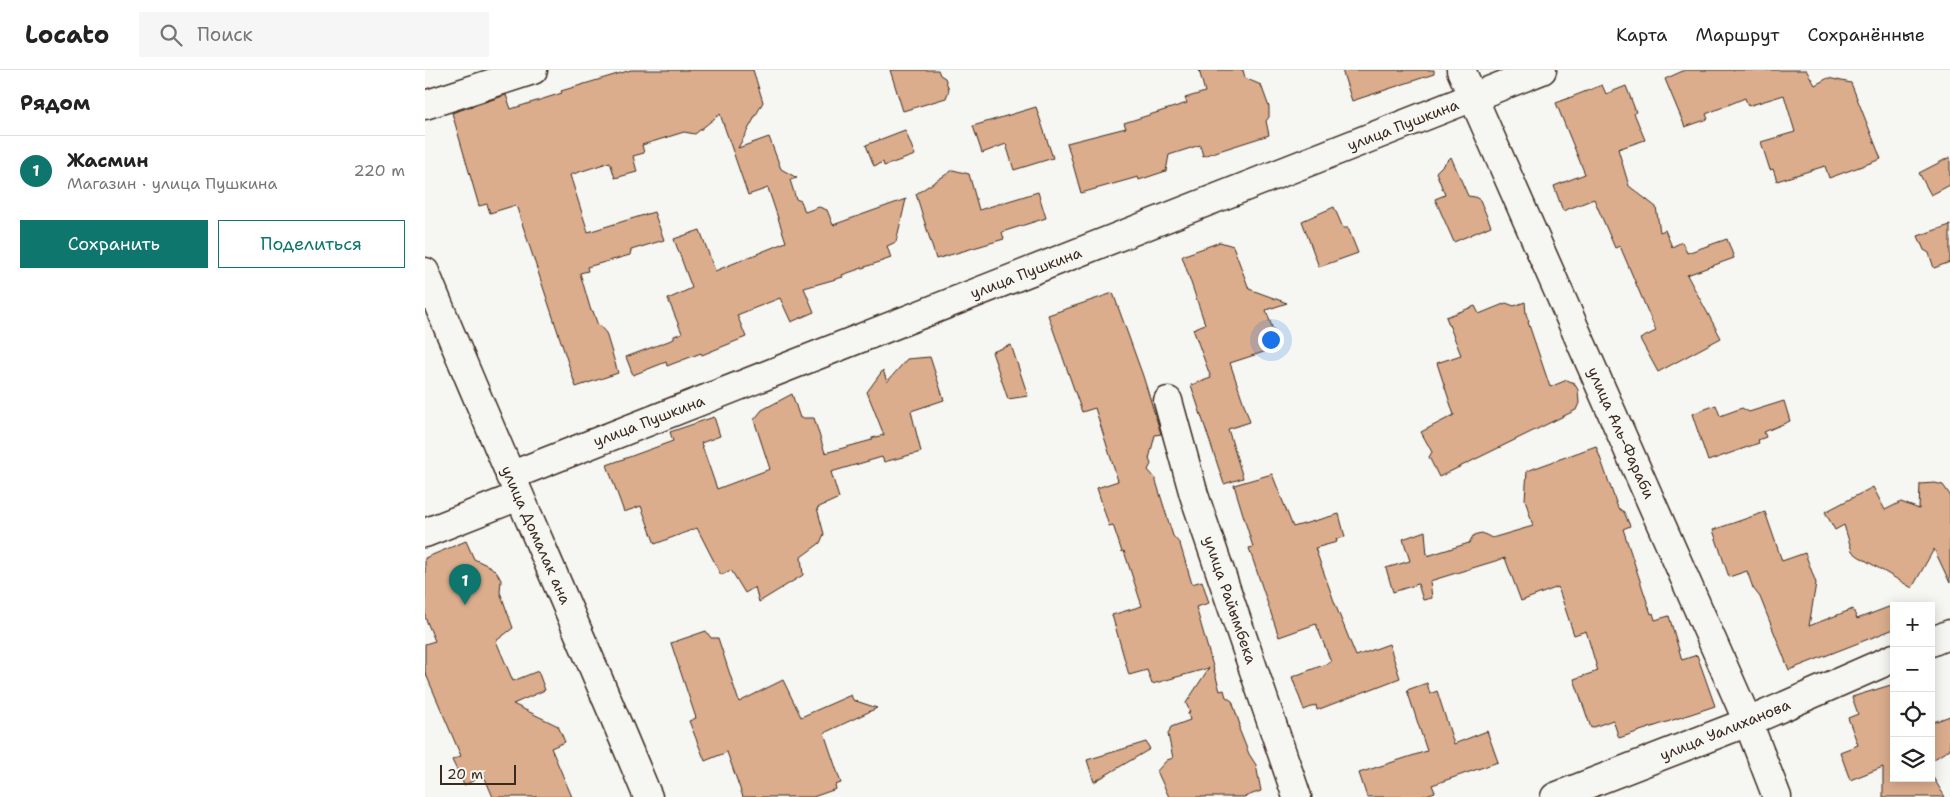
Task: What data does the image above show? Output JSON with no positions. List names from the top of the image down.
{
  "streets": {
    "street": [
      "улица Пушкина",
      "улица Аль-Фараби",
      "улица Домалак ана",
      "улица Райымбека",
      "улица Уалиханова"
    ]
  },
  "crossings": [
    ["улица Пушкина", "улица Аль-Фараби"],
    ["улица Пушкина", "улица Домалак ана"],
    ["улица Аль-Фараби", "улица Уалиханова"]
  ],
  "scale_bar": "20 m",
  "page": {
    "header": "Locato",
    "search": "Поиск",
    "nav": ["Карта", "Маршрут", "Сохранённые"],
    "heading": "Рядом",
    "list": [
      {
        "mark": "1",
        "name": "Жасмин",
        "note": "Магазин · улица Пушкина",
        "value": "220 m"
      }
    ],
    "buttons": ["Сохранить", "Поделиться"],
    "pins": "1",
    "map_buttons": ["+", "−"],
    "scale": "20 m"
  }
}
